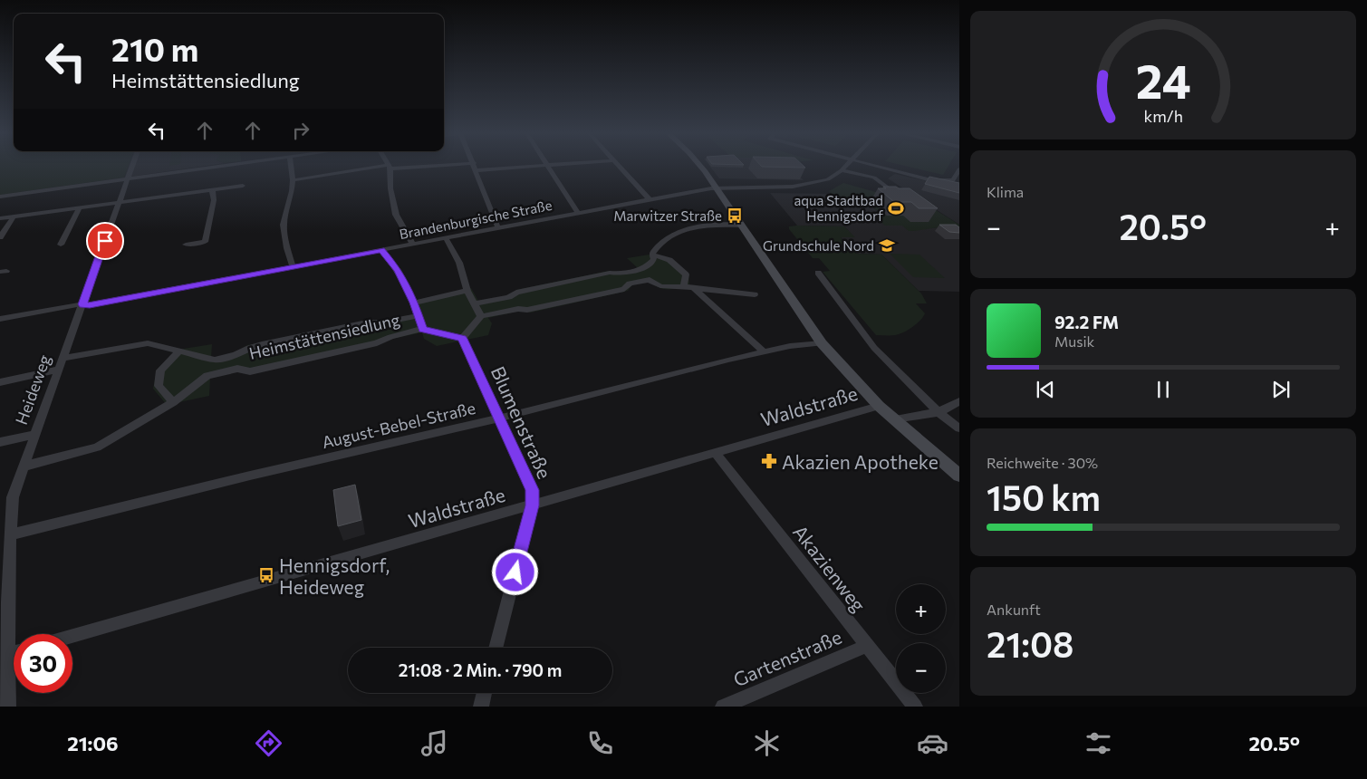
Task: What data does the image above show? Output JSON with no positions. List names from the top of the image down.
{
  "streets": {
    "street": [
      "Brandenburgische Straße",
      "Heimstättensiedlung",
      "Heideweg",
      "Waldstraße",
      "Blumenstraße",
      "August-Bebel-Straße",
      "Akazienweg",
      "Gartenstraße"
    ]
  },
  "crossings": [
    ["Brandenburgische Straße", "Heideweg"],
    ["Heimstättensiedlung", "Heideweg"],
    ["Heimstättensiedlung", "Blumenstraße"],
    ["Heideweg", "August-Bebel-Straße"],
    ["Waldstraße", "Blumenstraße"],
    ["Waldstraße", "Akazienweg"],
    ["Blumenstraße", "August-Bebel-Straße"],
    ["Akazienweg", "Gartenstraße"]
  ],
  "places": {
    "sports": ["aqua Stadtbad Hennigsdorf"],
    "bus stop": ["Marwitzer Straße", "Hennigsdorf, Heideweg"],
    "school or university": ["Grundschule Nord"],
    "pharmacy": ["Akazien Apotheke"]
  },
  "page": {
    "turn": ["210 m", "Heimstättensiedlung"],
    "tile": [
      "Klima",
      ["Reichweite · 30%", "150 km"],
      ["Ankunft", "21:08"]
    ],
    "heat": ["−", "20.5°", "+"],
    "song": ["92.2 FM", "Musik"],
    "map_buttons": ["+", "−"],
    "limit": "30",
    "trip": "21:08 · 2 Min. · 790 m",
    "tabs": ["21:06", "20.5°"],
    "gauge": ["24", "km/h"]
  }
}
